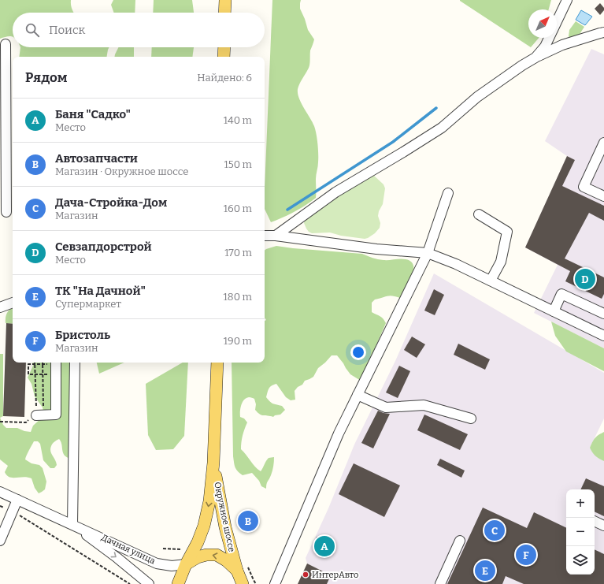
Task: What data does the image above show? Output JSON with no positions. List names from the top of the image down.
{
  "streets": {
    "main road": ["Окружное шоссе"],
    "street": ["Дачная улица"]
  },
  "crossings": [
    ["Окружное шоссе", "Дачная улица"]
  ],
  "places": ["ИнтерАвто"],
  "north": "top right",
  "page": {
    "search": "Поиск",
    "heading": ["Рядом", "Найдено: 6"],
    "list": [
      {
        "mark": "A",
        "name": "Баня \"Садко\"",
        "note": "Место",
        "value": "140 m"
      },
      {
        "mark": "B",
        "name": "Автозапчасти",
        "note": "Магазин · Окружное шоссе",
        "value": "150 m"
      },
      {
        "mark": "C",
        "name": "Дача-Стройка-Дом",
        "note": "Магазин",
        "value": "160 m"
      },
      {
        "mark": "D",
        "name": "Севзапдорстрой",
        "note": "Место",
        "value": "170 m"
      },
      {
        "mark": "E",
        "name": "ТК \"На Дачной\"",
        "note": "Супермаркет",
        "value": "180 m"
      },
      {
        "mark": "F",
        "name": "Бристоль",
        "note": "Магазин",
        "value": "190 m"
      }
    ],
    "pins": [
      "D",
      "B",
      "C",
      "A",
      "F",
      "E"
    ],
    "map_buttons": ["+", "−"]
  }
}
